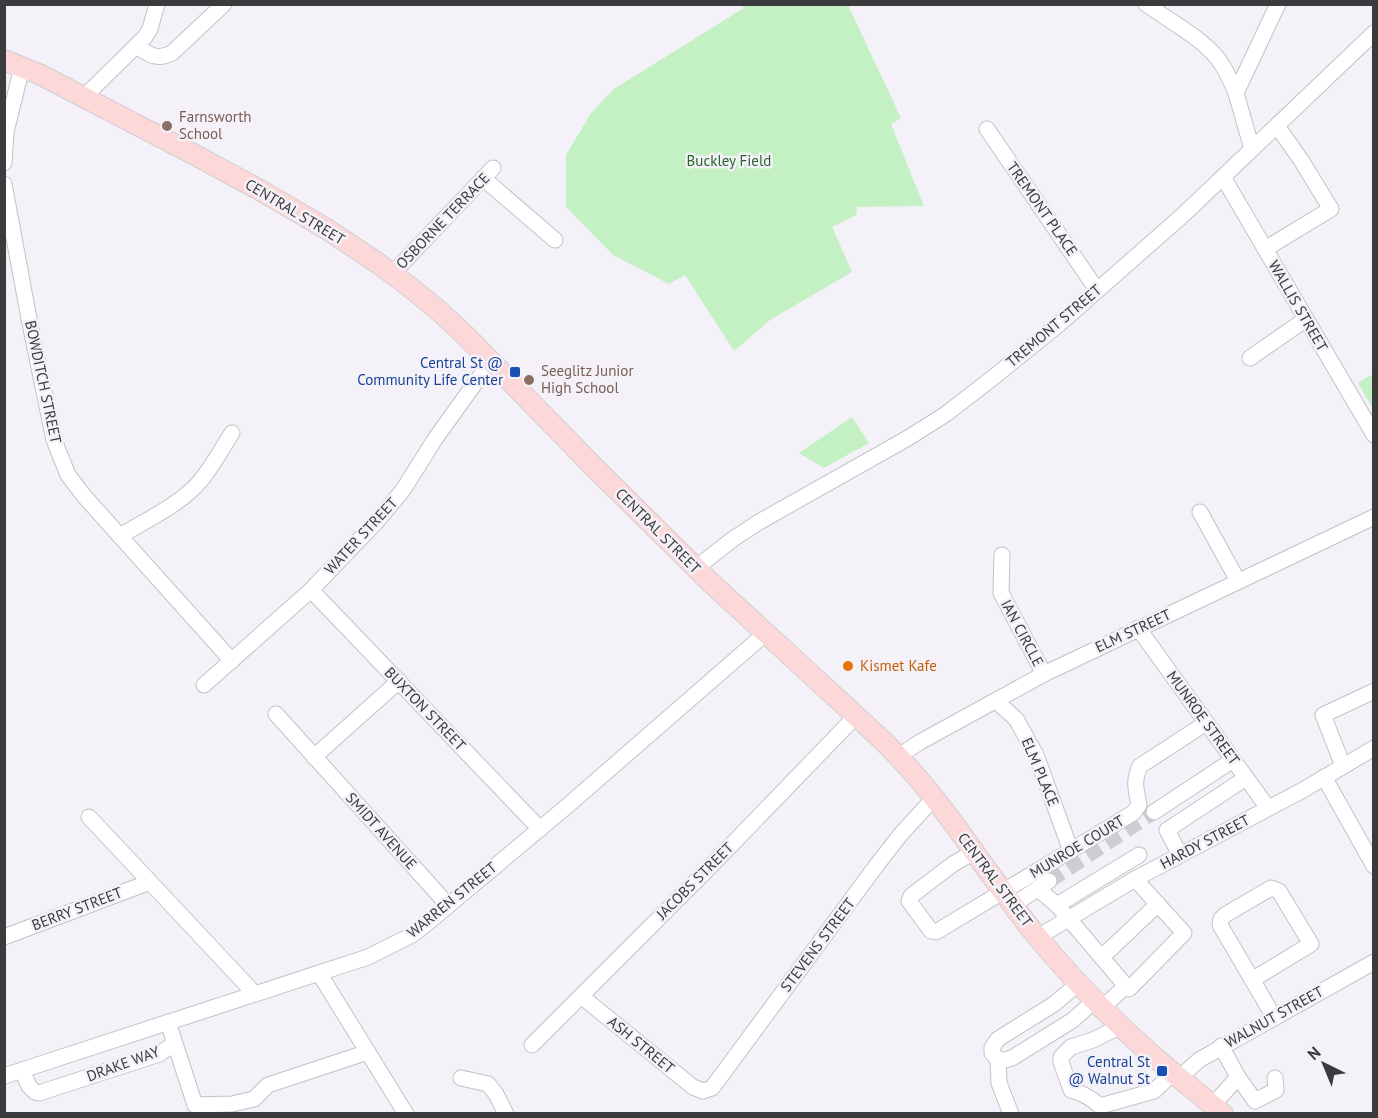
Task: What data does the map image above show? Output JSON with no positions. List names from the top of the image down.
{
  "streets": {
    "main road": ["CENTRAL STREET"],
    "street": [
      "TREMONT PLACE",
      "OSBORNE TERRACE",
      "WALLIS STREET",
      "TREMONT STREET",
      "BOWDITCH STREET",
      "WATER STREET",
      "ELM STREET",
      "IAN CIRCLE",
      "BUXTON STREET",
      "MUNROE STREET",
      "ELM PLACE",
      "SMIDT AVENUE",
      "HARDY STREET",
      "MUNROE COURT",
      "JACOBS STREET",
      "WARREN STREET",
      "BERRY STREET",
      "STEVENS STREET",
      "WALNUT STREET",
      "ASH STREET",
      "DRAKE WAY"
    ]
  },
  "crossings": [
    ["TREMONT PLACE", "TREMONT STREET"],
    ["CENTRAL STREET", "OSBORNE TERRACE"],
    ["CENTRAL STREET", "TREMONT STREET"],
    ["CENTRAL STREET", "WATER STREET"],
    ["CENTRAL STREET", "ELM STREET"],
    ["CENTRAL STREET", "HARDY STREET"],
    ["CENTRAL STREET", "MUNROE COURT"],
    ["CENTRAL STREET", "JACOBS STREET"],
    ["CENTRAL STREET", "WARREN STREET"],
    ["CENTRAL STREET", "STEVENS STREET"],
    ["CENTRAL STREET", "WALNUT STREET"],
    ["WALLIS STREET", "TREMONT STREET"],
    ["BOWDITCH STREET", "WATER STREET"],
    ["WATER STREET", "BUXTON STREET"],
    ["ELM STREET", "IAN CIRCLE"],
    ["ELM STREET", "MUNROE STREET"],
    ["ELM STREET", "ELM PLACE"],
    ["BUXTON STREET", "WARREN STREET"],
    ["MUNROE STREET", "HARDY STREET"],
    ["MUNROE STREET", "MUNROE COURT"],
    ["ELM PLACE", "MUNROE COURT"],
    ["SMIDT AVENUE", "WARREN STREET"],
    ["JACOBS STREET", "ASH STREET"],
    ["WARREN STREET", "DRAKE WAY"],
    ["STEVENS STREET", "ASH STREET"]
  ],
  "parks": ["Buckley Field"],
  "places": {
    "other": ["Farnsworth School", "Seeglitz Junior High School", "Kismet Kafe"],
    "transit": ["Central St @ Community Life Center", "Central St @ Walnut St"]
  },
  "north": "top left"
}
